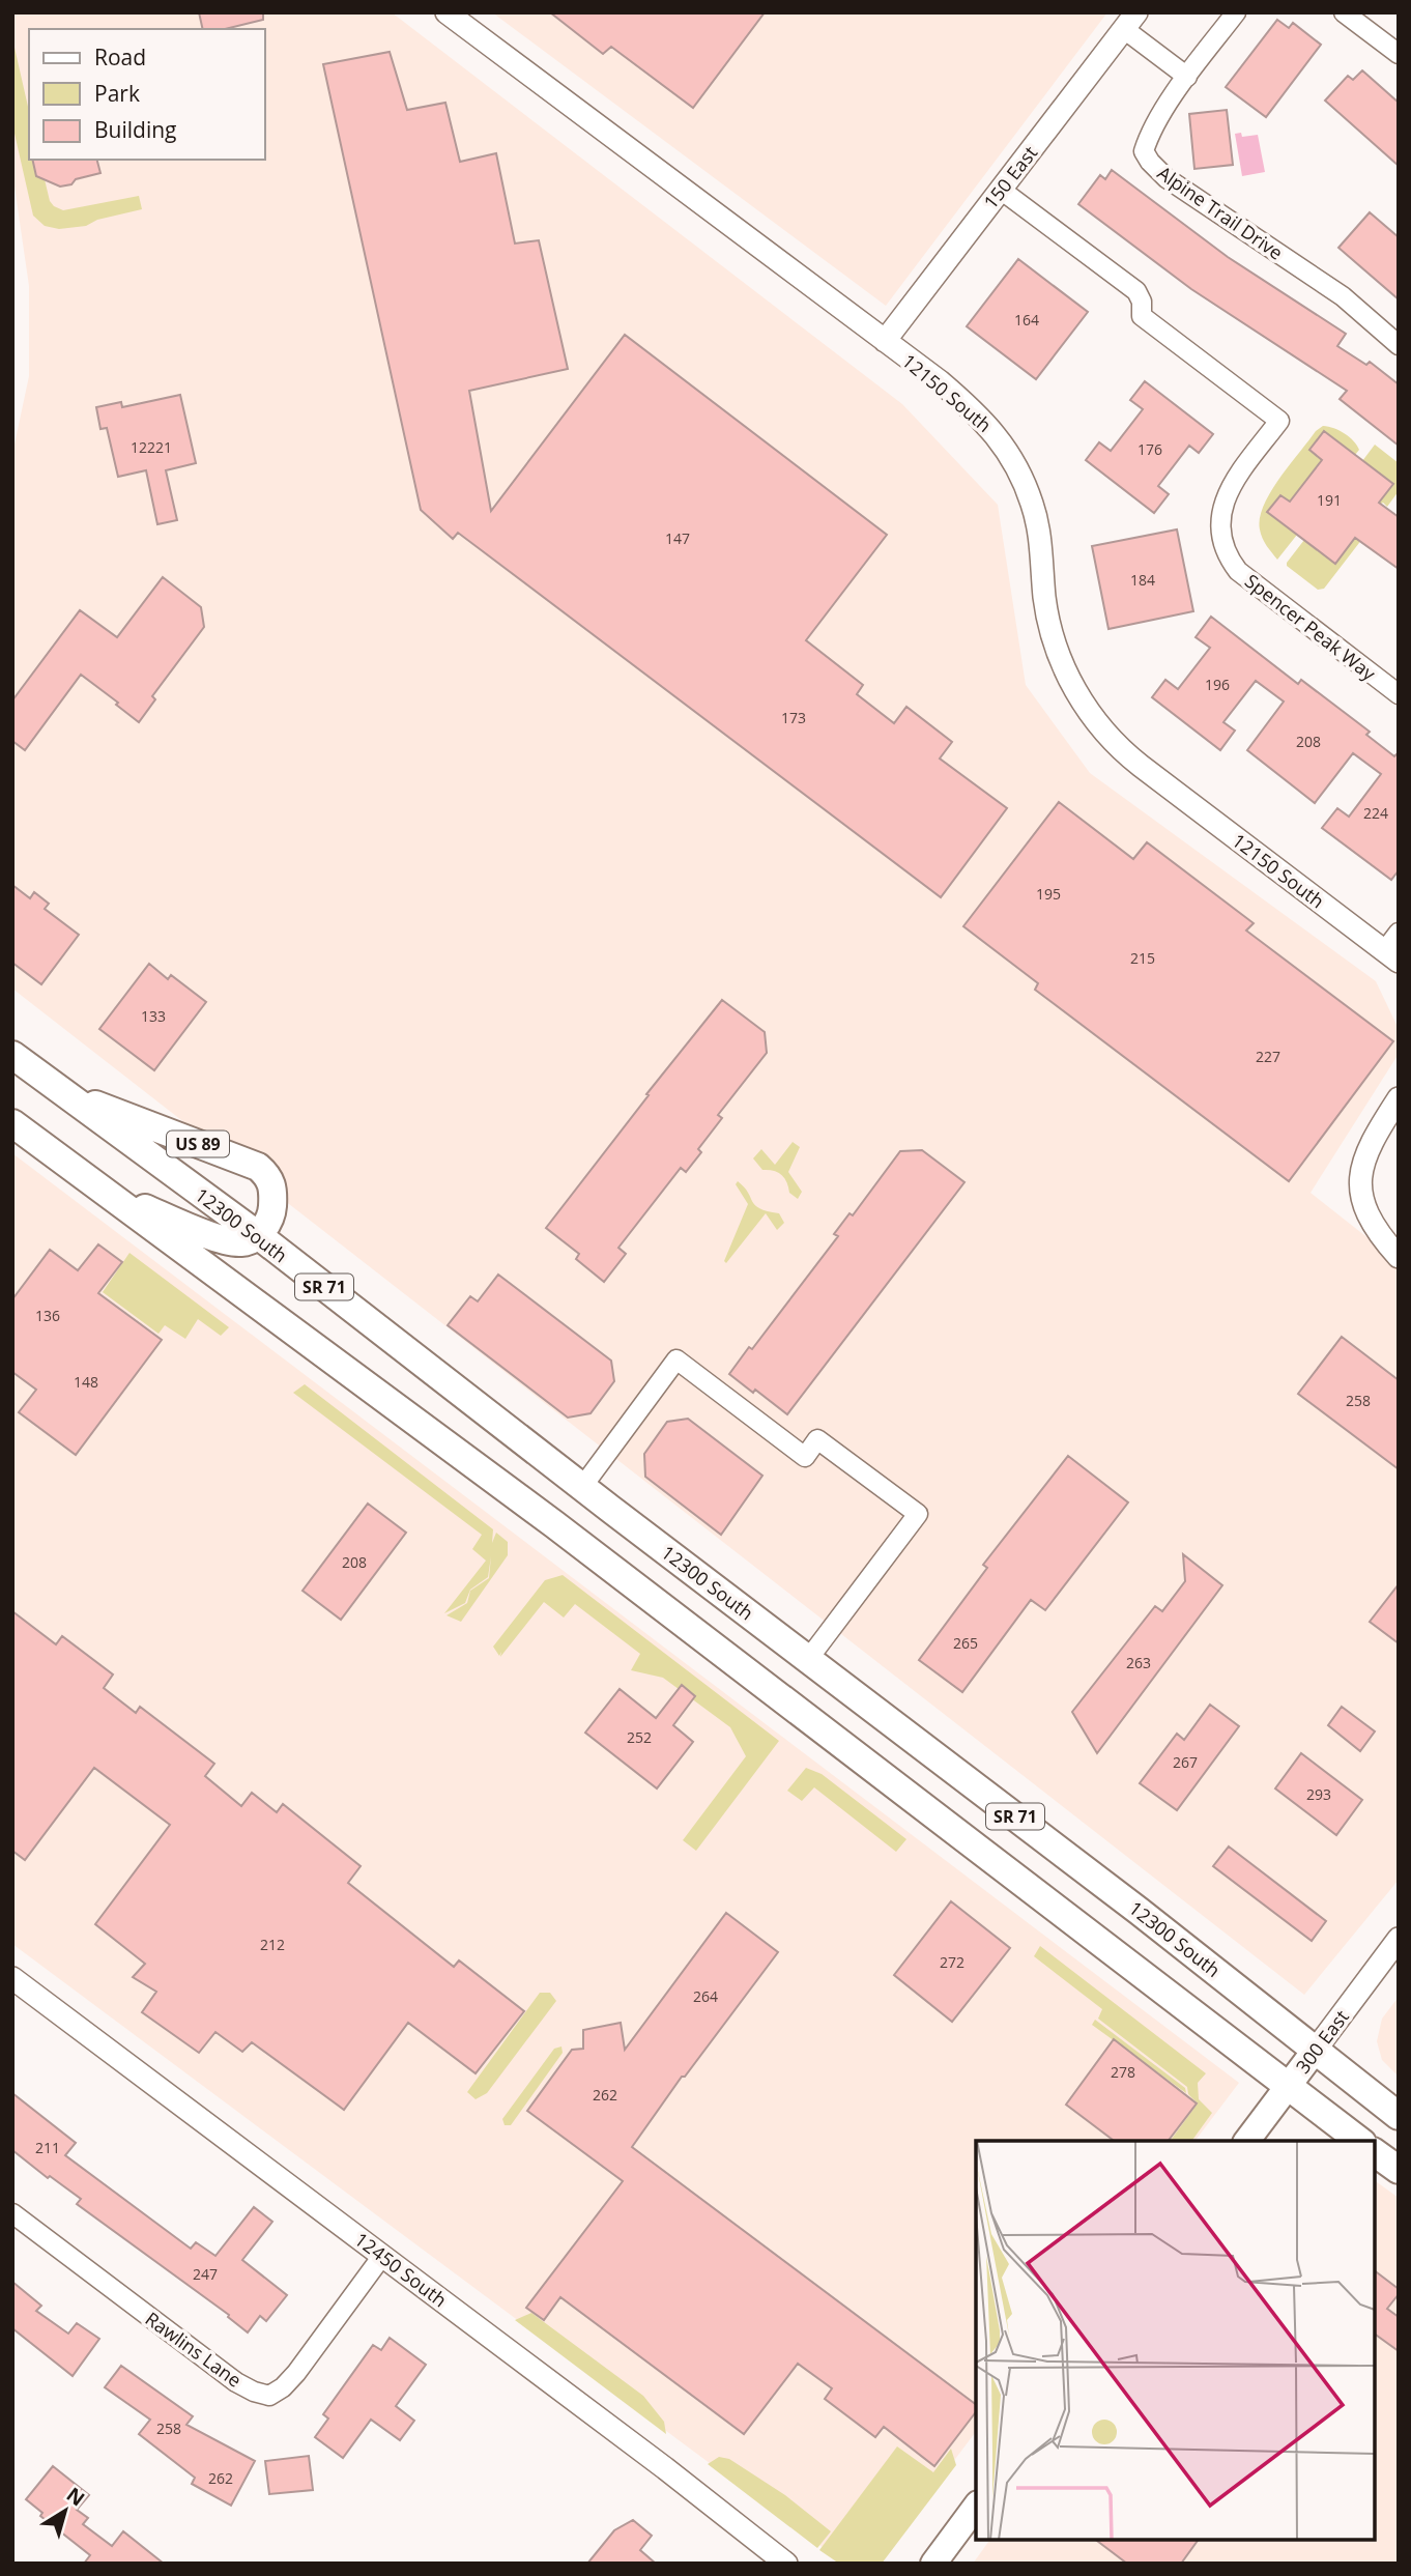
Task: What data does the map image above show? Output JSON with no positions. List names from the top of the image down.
{
  "streets": {
    "main road": [
      "US 89",
      "12300 South",
      "SR 71",
      "300 East"
    ],
    "street": [
      "150 East",
      "Alpine Trail Drive",
      "12150 South",
      "Spencer Peak Way",
      "12450 South",
      "Rawlins Lane"
    ]
  },
  "crossings": [
    ["150 East", "12150 South"],
    ["150 East", "Spencer Peak Way"],
    ["US 89", "12300 South"],
    ["12300 South", "300 East"],
    ["SR 71", "300 East"],
    ["12450 South", "Rawlins Lane"]
  ],
  "house_numbers": [
    "164",
    "12221",
    "176",
    "191",
    "147",
    "184",
    "196",
    "173",
    "208",
    "224",
    "195",
    "215",
    "133",
    "227",
    "136",
    "148",
    "258",
    "208",
    "265",
    "263",
    "252",
    "267",
    "293",
    "212",
    "272",
    "264",
    "278",
    "262",
    "211",
    "247",
    "258",
    "262"
  ],
  "legend": ["Road", "Park", "Building"],
  "north": "top right"
}
